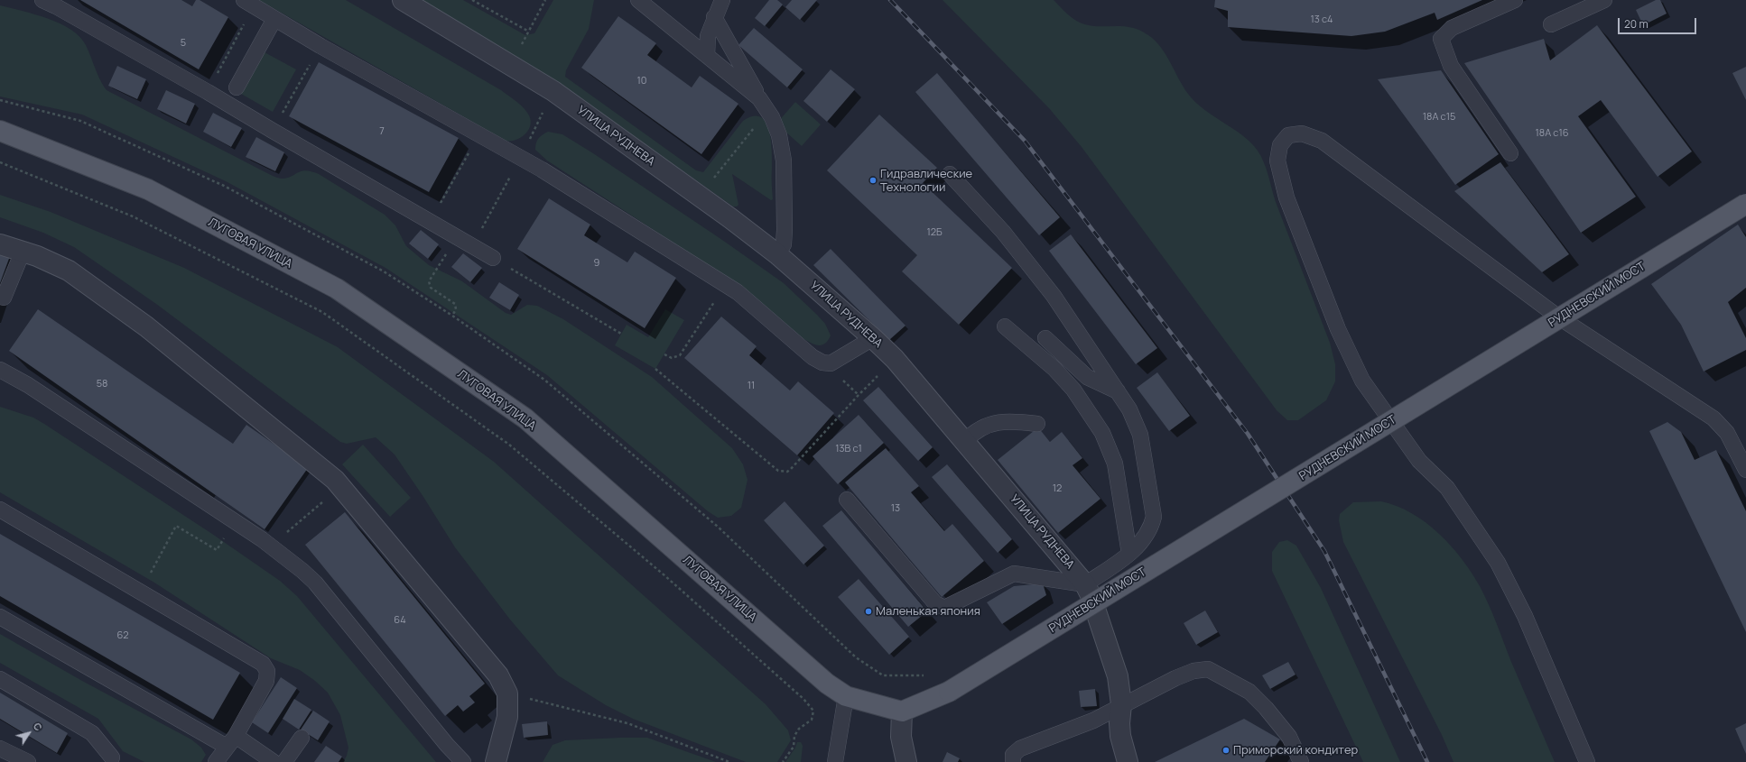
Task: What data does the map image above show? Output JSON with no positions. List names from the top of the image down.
{
  "streets": {
    "main road": ["ЛУГОВАЯ УЛИЦА", "РУДНЕВСКИЙ МОСТ"],
    "street": ["УЛИЦА РУДНЕВА"]
  },
  "crossings": [
    ["ЛУГОВАЯ УЛИЦА", "РУДНЕВСКИЙ МОСТ"]
  ],
  "places": ["Гидравлические Технологии", "Маленькая япония", "Приморский кондитер"],
  "house_numbers": [
    "13 с4",
    "5",
    "10",
    "18А с15",
    "7",
    "18А с16",
    "12Б",
    "9",
    "58",
    "11",
    "13В с1",
    "12",
    "13",
    "64",
    "62"
  ],
  "scale_bar": "20 m",
  "north": "top right"
}
